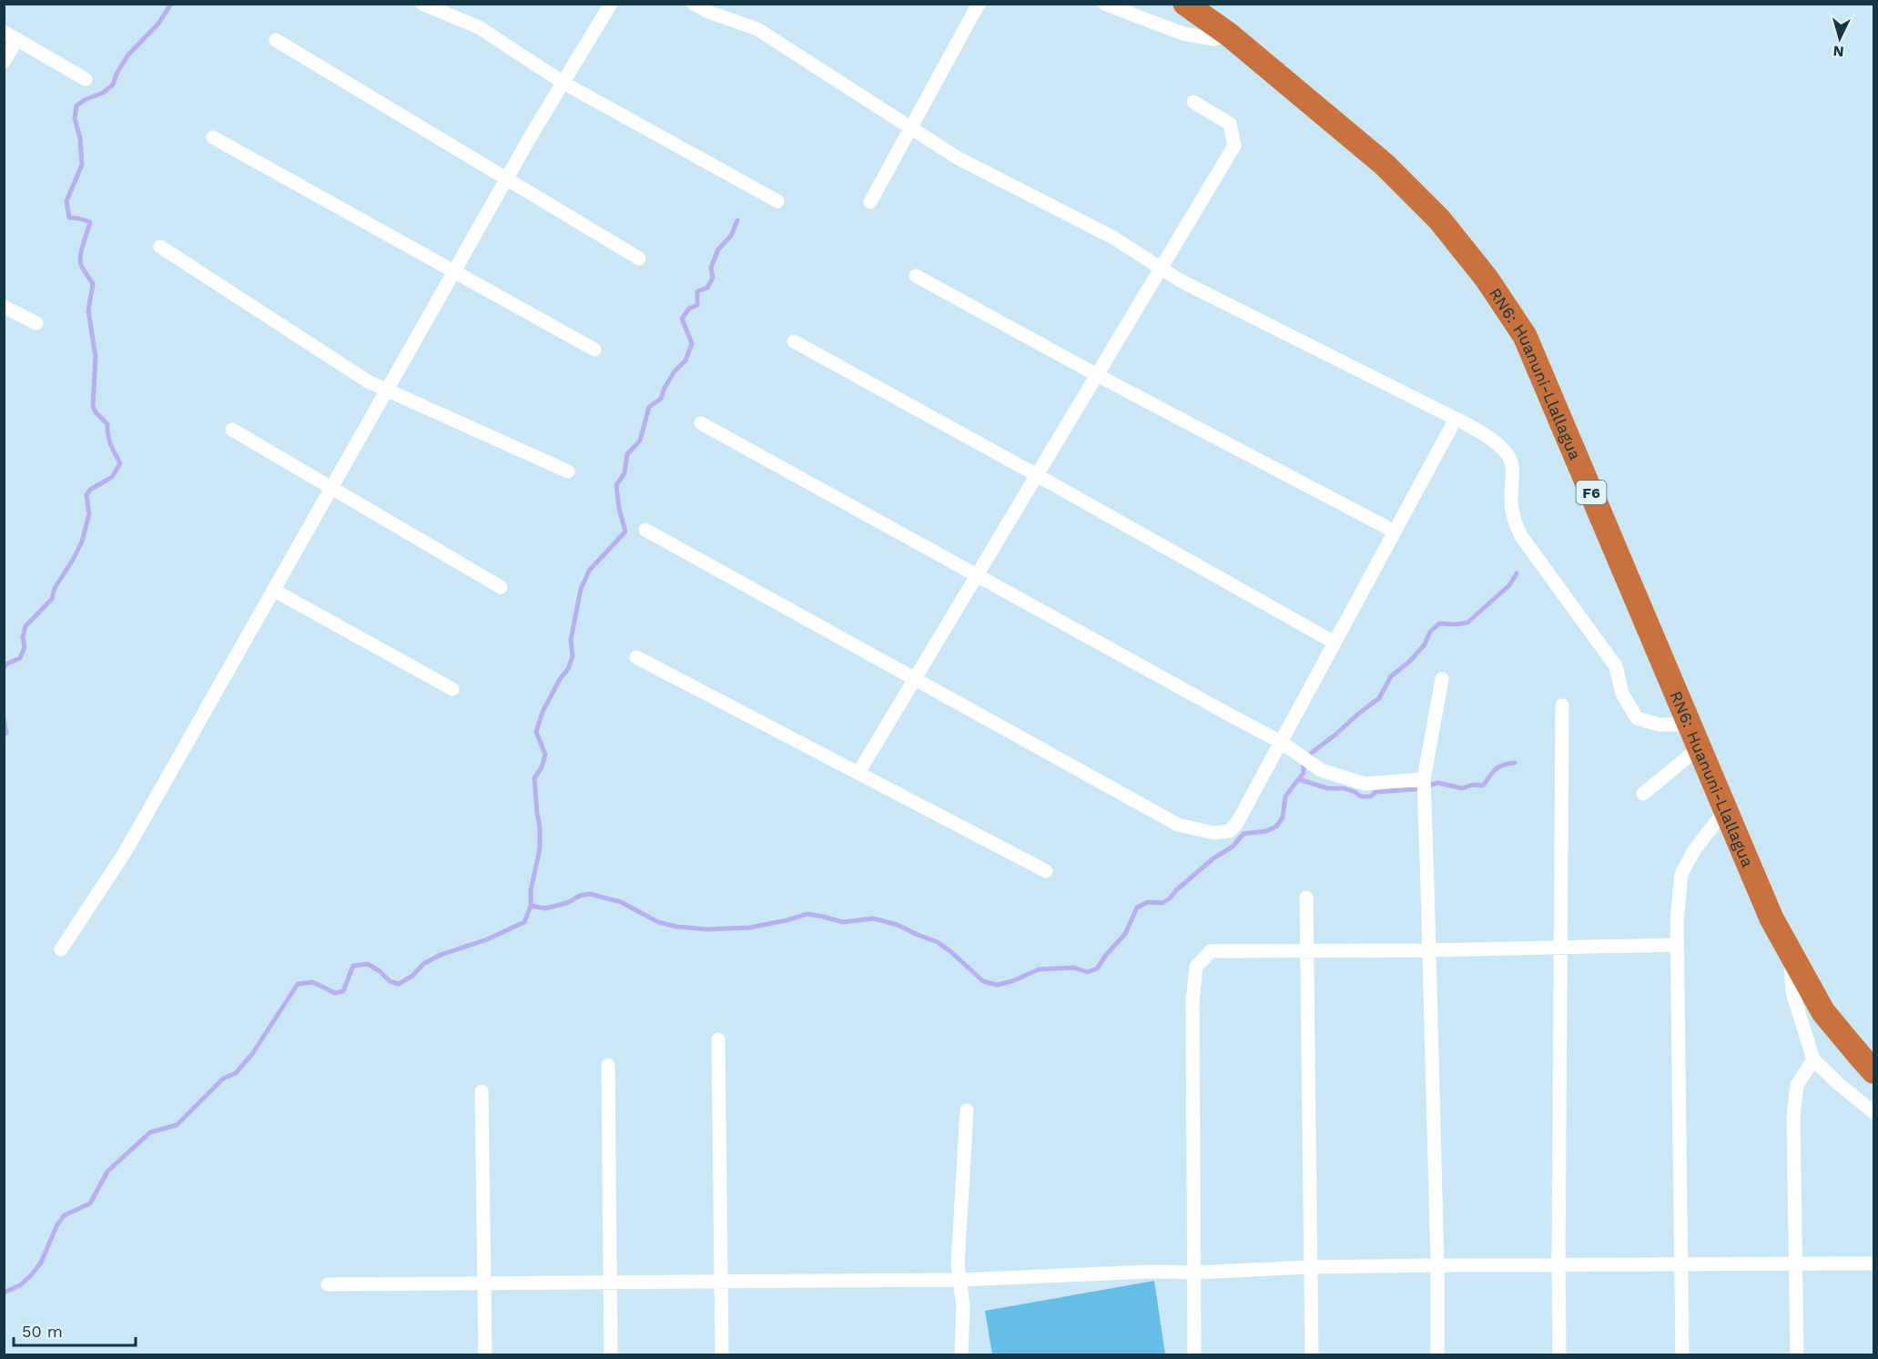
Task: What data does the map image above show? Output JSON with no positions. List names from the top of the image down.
{
  "streets": {
    "highway": ["RN6: Huanuni-Llallagua", "F6"]
  },
  "scale_bar": "50 m",
  "north": "bottom"
}
